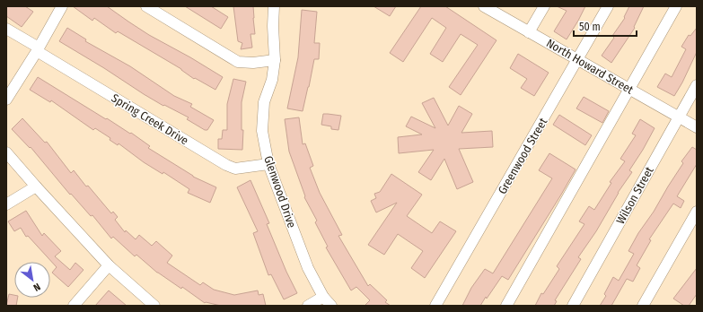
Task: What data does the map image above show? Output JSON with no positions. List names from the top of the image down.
{
  "streets": {
    "street": [
      "North Howard Street",
      "Spring Creek Drive",
      "Greenwood Street",
      "Glenwood Drive",
      "Wilson Street"
    ]
  },
  "crossings": [
    ["North Howard Street", "Greenwood Street"],
    ["North Howard Street", "Wilson Street"],
    ["Spring Creek Drive", "Glenwood Drive"]
  ],
  "scale_bar": "50 m",
  "north": "bottom right"
}
